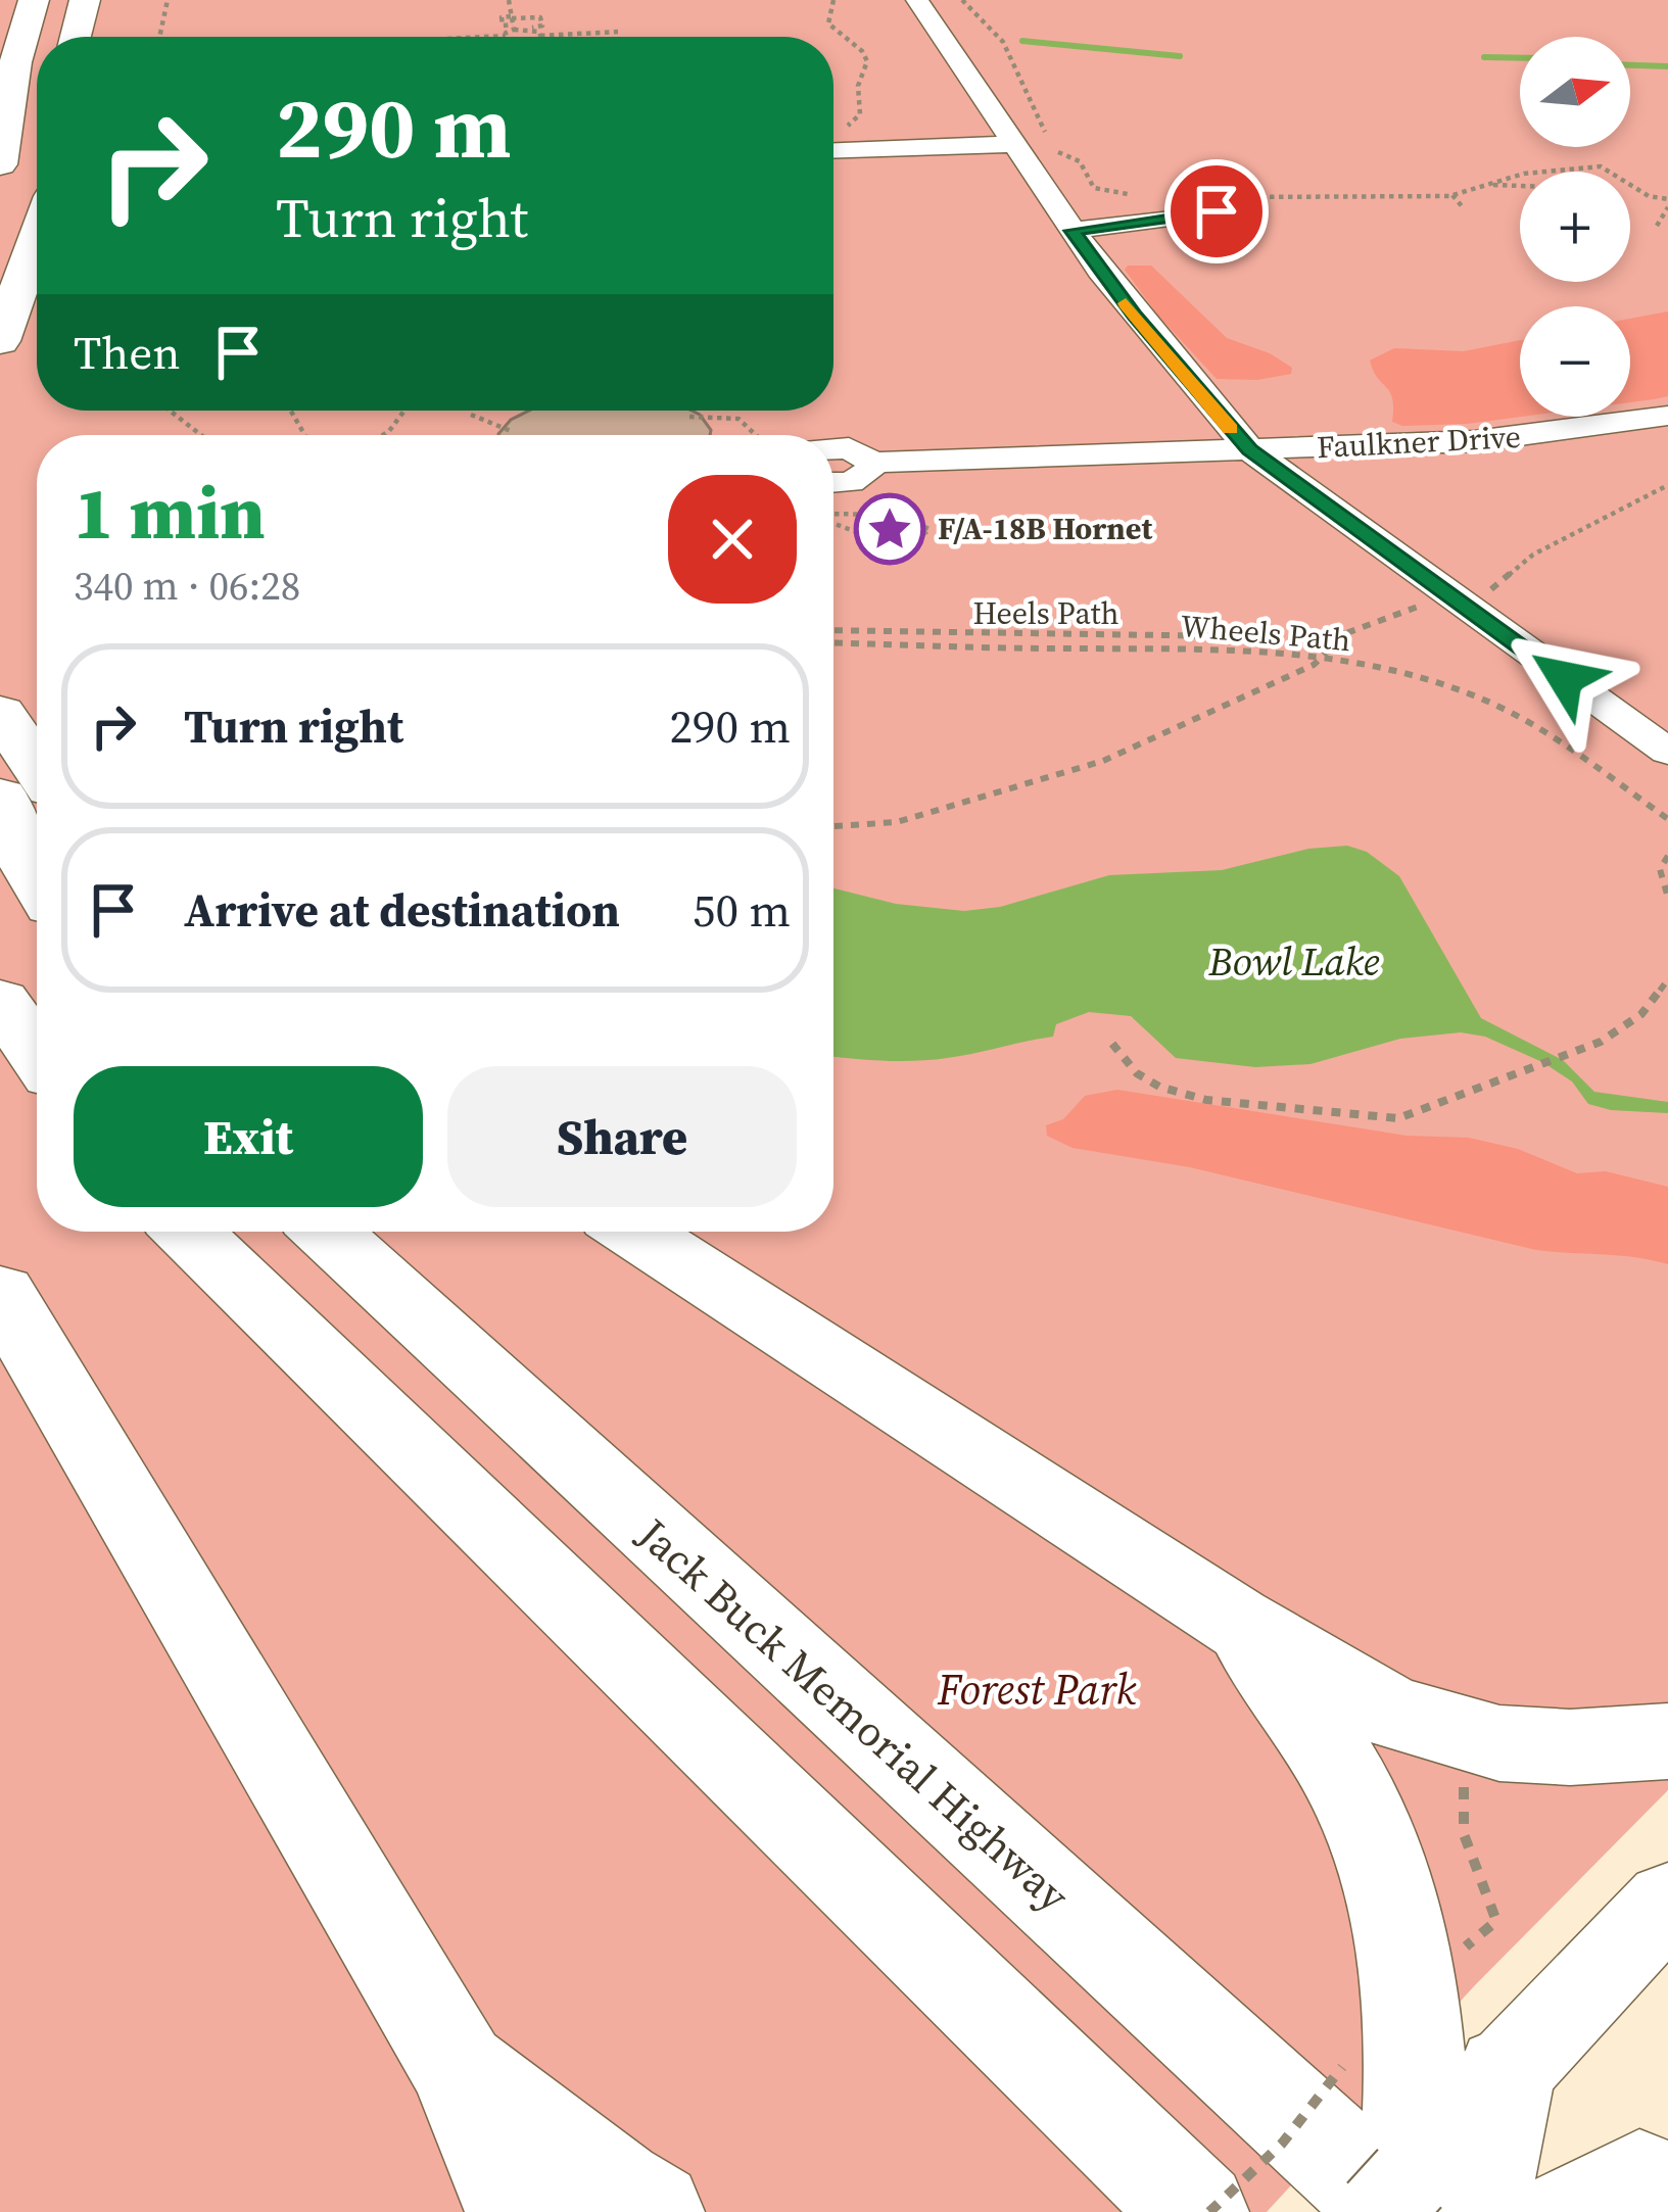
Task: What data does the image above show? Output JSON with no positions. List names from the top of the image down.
{
  "streets": {
    "highway": ["Jack Buck Memorial Highway"],
    "street": ["Faulkner Drive"],
    "path": ["Heels Path", "Wheels Path"]
  },
  "water": ["Bowl Lake"],
  "parks": ["Forest Park"],
  "places": {
    "place": ["F/A-18B Hornet"]
  },
  "north": "right",
  "page": {
    "map_buttons": ["+", "−"],
    "turn": ["290 m", "Turn right"],
    "then": "Then",
    "heading": ["1 min", "340 m · 06:28"],
    "list": [
      {
        "name": "Turn right",
        "value": "290 m"
      },
      {
        "name": "Arrive at destination",
        "value": "50 m"
      }
    ],
    "buttons": ["Exit", "Share"]
  }
}
